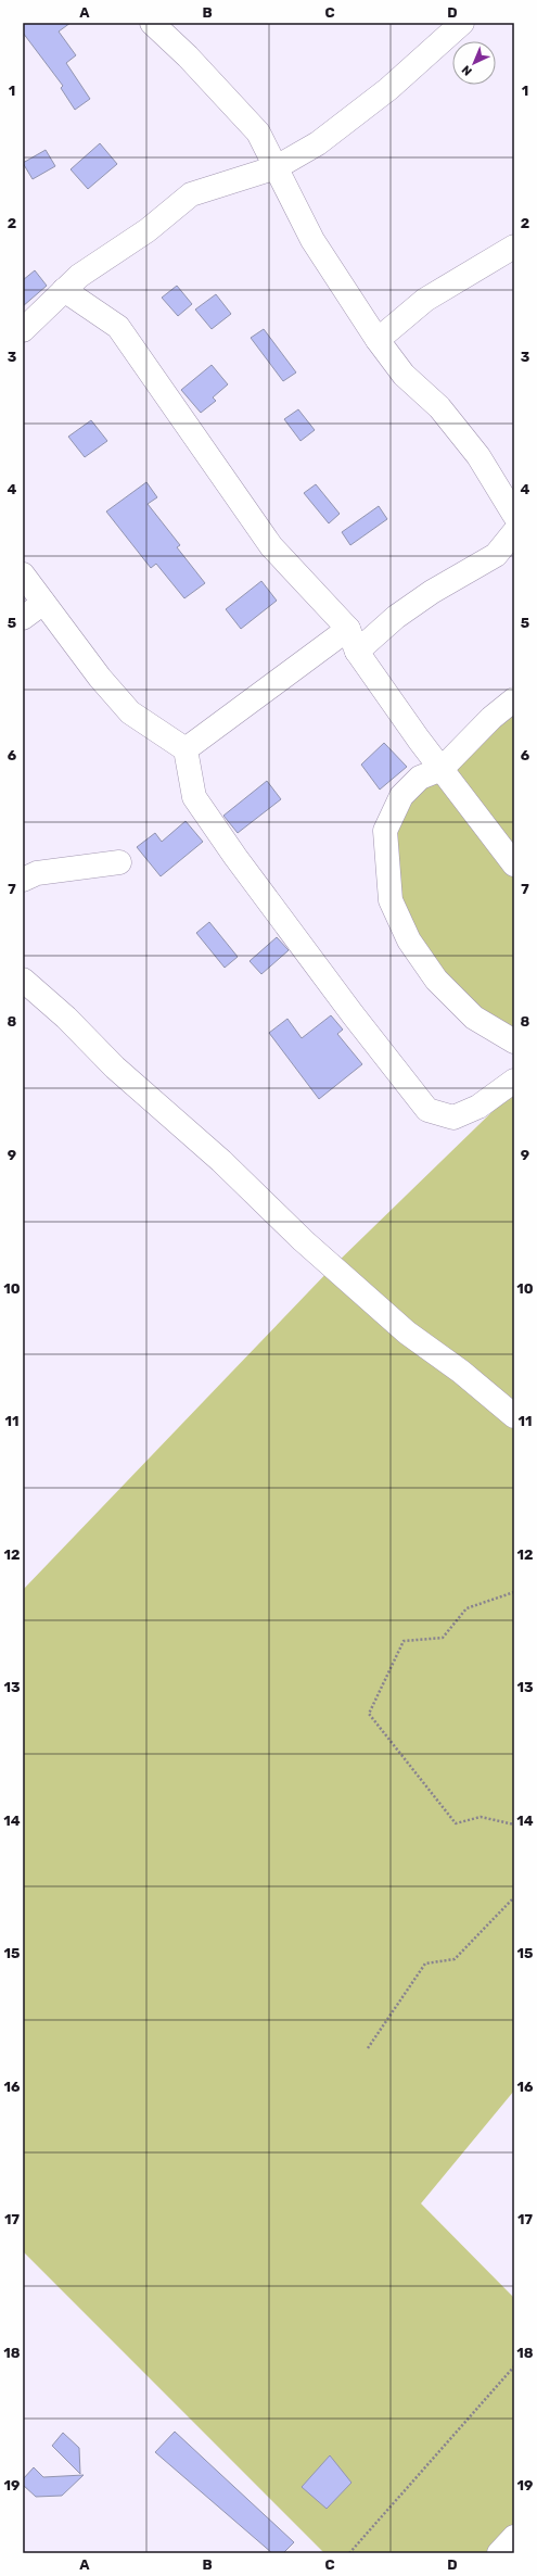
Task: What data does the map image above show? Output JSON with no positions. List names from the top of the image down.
{
  "north": "bottom left",
  "grid": {
    "columns": [
      "A",
      "B",
      "C",
      "D"
    ],
    "rows": [
      "1",
      "2",
      "3",
      "4",
      "5",
      "6",
      "7",
      "8",
      "9",
      "10",
      "11",
      "12",
      "13",
      "14",
      "15",
      "16",
      "17",
      "18",
      "19"
    ]
  }
}
